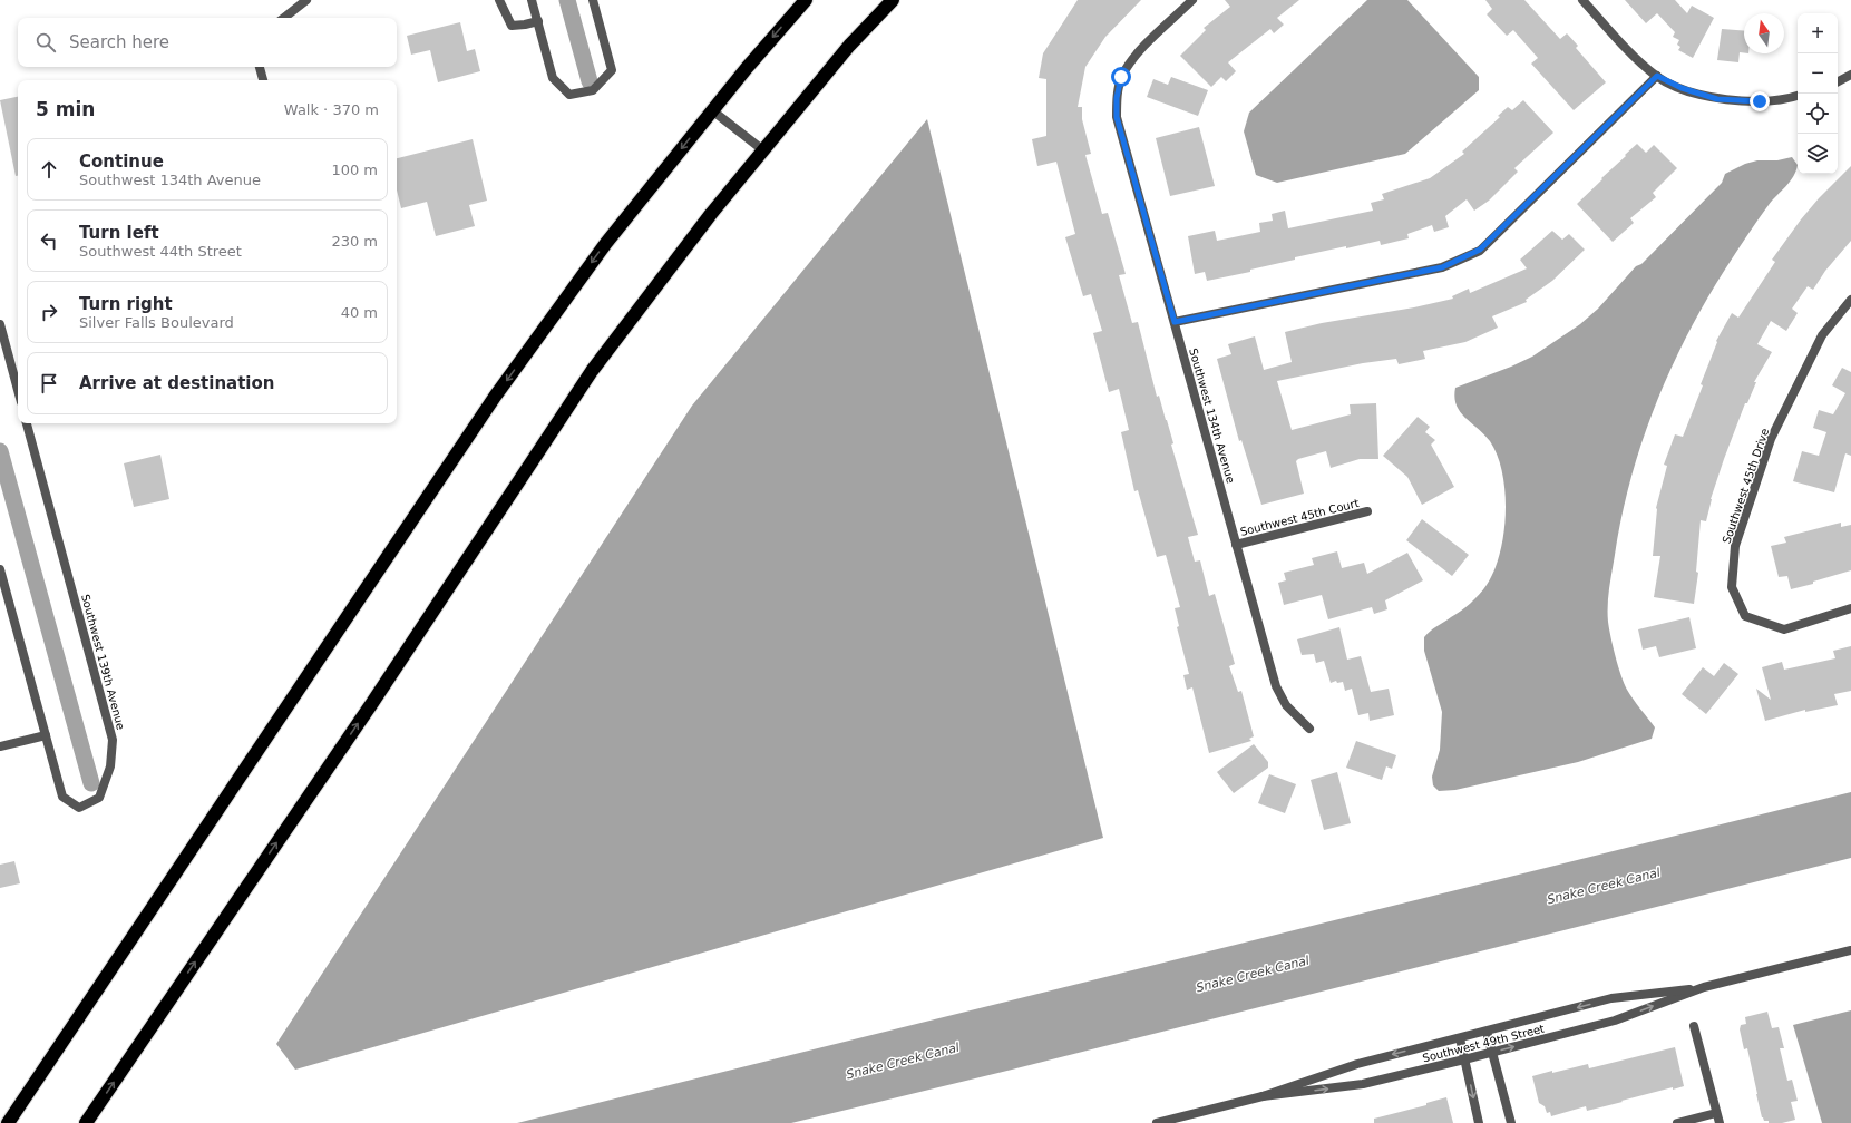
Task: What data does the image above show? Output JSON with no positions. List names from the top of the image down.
{
  "streets": {
    "street": [
      "Southwest 134th Avenue",
      "Southwest 45th Drive",
      "Southwest 45th Court",
      "Southwest 139th Avenue",
      "Southwest 49th Street"
    ]
  },
  "crossings": [
    ["Southwest 134th Avenue", "Southwest 45th Court"]
  ],
  "water": ["Snake Creek Canal"],
  "north": "top",
  "page": {
    "map_buttons": ["+", "−"],
    "search": "Search here",
    "heading": ["5 min", "Walk · 370 m"],
    "list": [
      ["Continue", "Southwest 134th Avenue", "100 m"],
      ["Turn left", "Southwest 44th Street", "230 m"],
      ["Turn right", "Silver Falls Boulevard", "40 m"],
      "Arrive at destination"
    ]
  }
}
